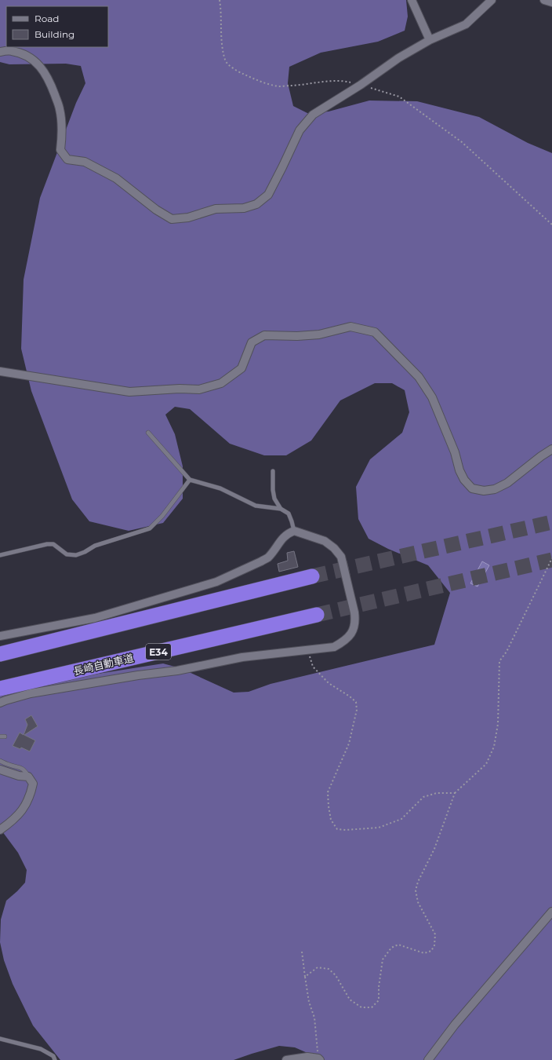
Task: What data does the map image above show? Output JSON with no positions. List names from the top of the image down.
{
  "streets": {
    "highway": ["E34", "長崎自動車道"]
  },
  "legend": ["Road", "Building"]
}
